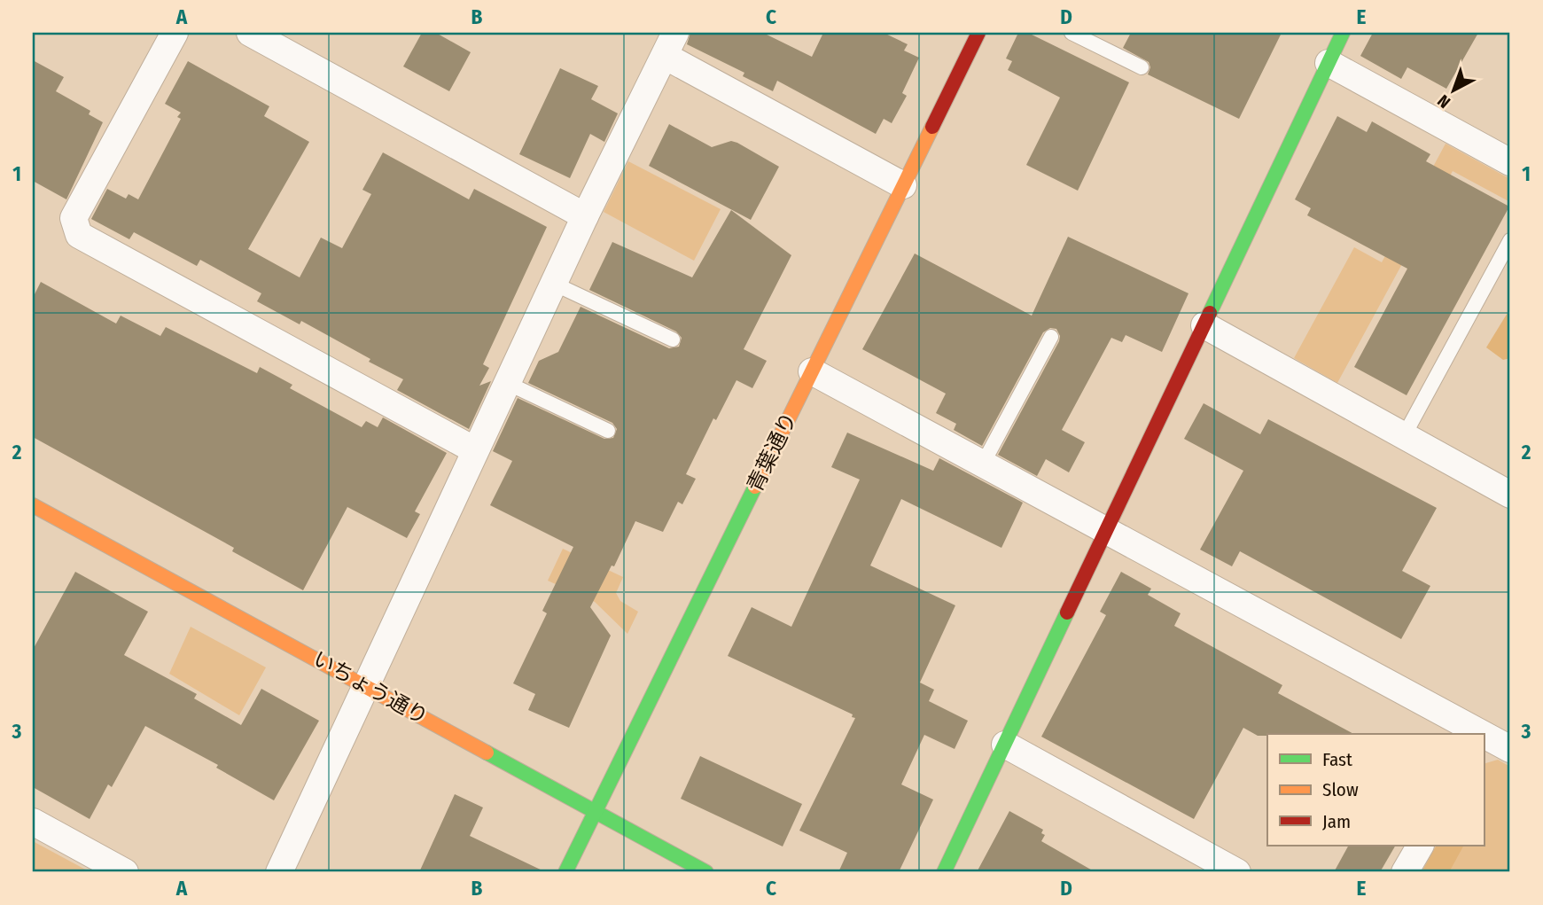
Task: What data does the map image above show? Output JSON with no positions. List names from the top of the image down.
{
  "streets": {
    "street": ["青葉通り", "いちょう通り"]
  },
  "crossings": [
    ["青葉通り", "いちょう通り"]
  ],
  "legend": ["Fast", "Slow", "Jam"],
  "north": "bottom left",
  "grid": {
    "columns": [
      "A",
      "B",
      "C",
      "D",
      "E"
    ],
    "rows": ["1", "2", "3"]
  }
}
